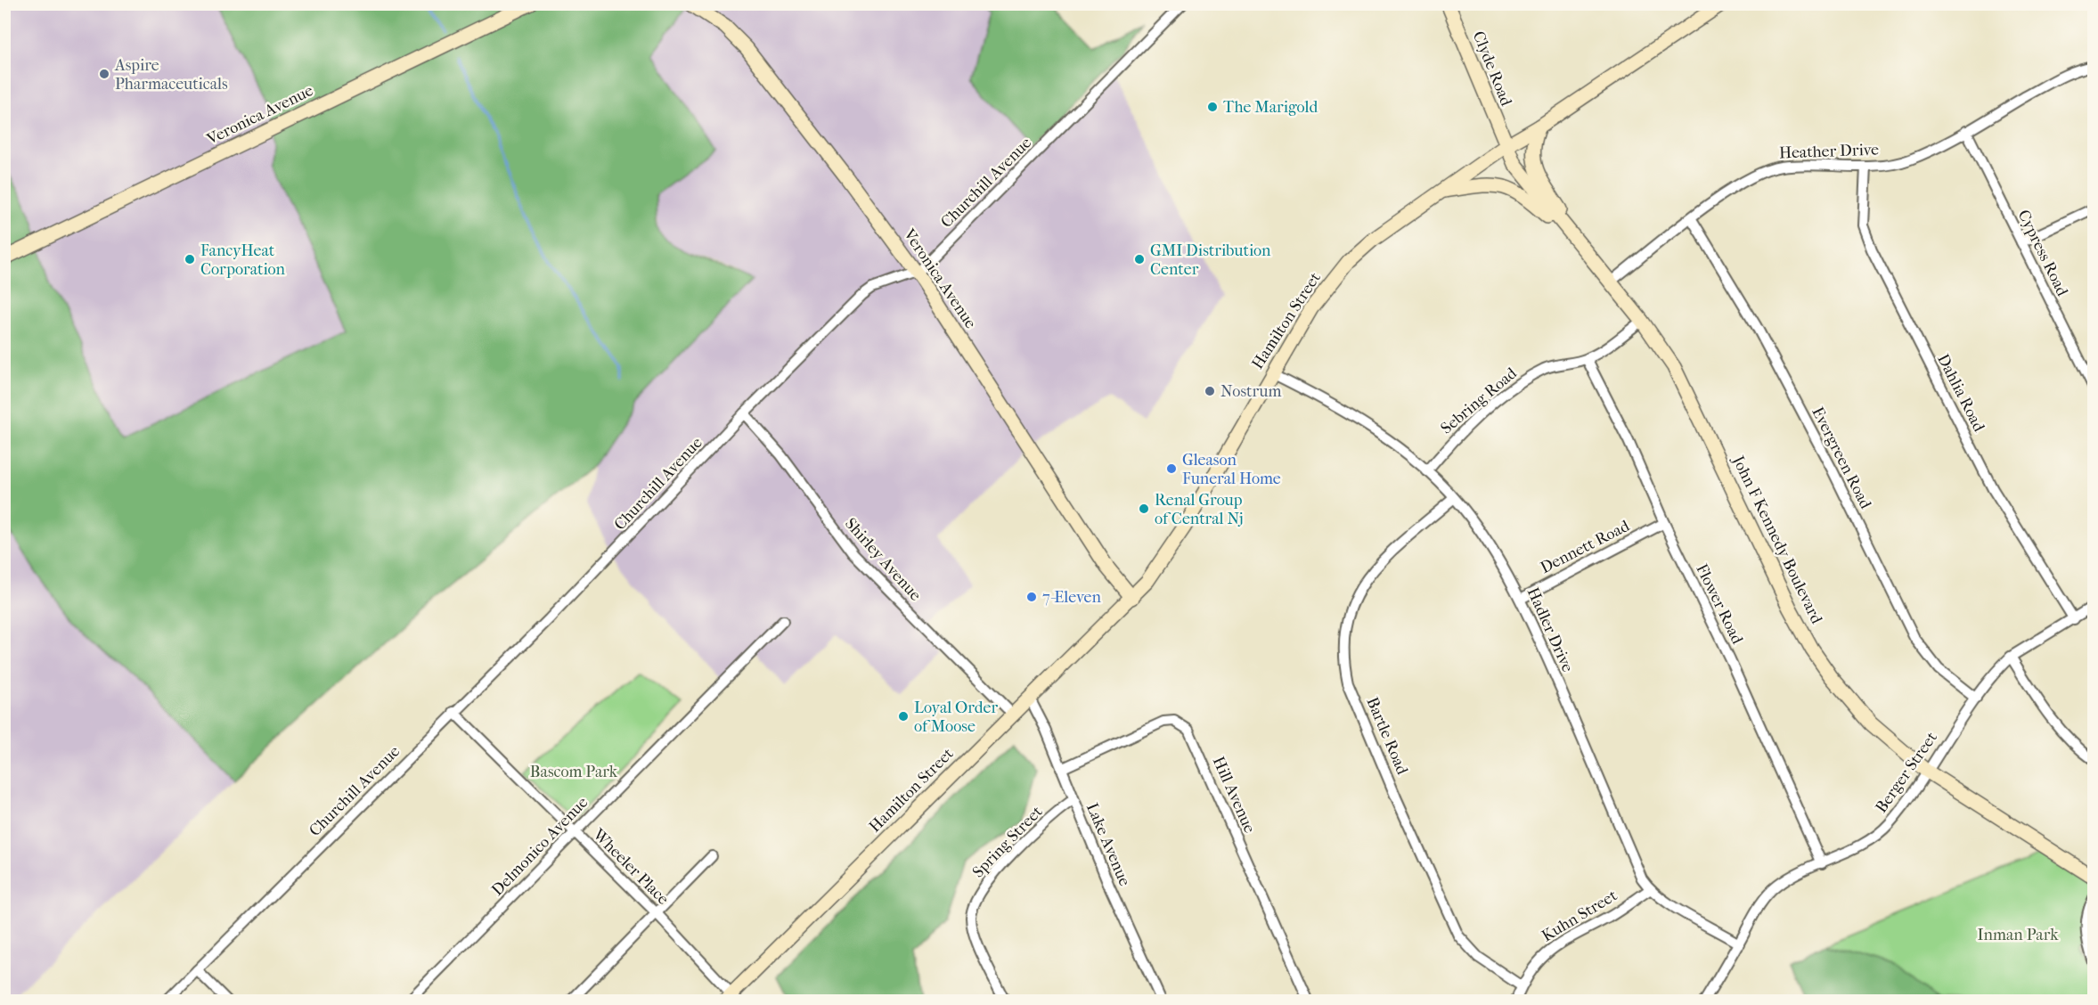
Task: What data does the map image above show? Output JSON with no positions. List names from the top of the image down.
{
  "streets": {
    "street": [
      "Clyde Road",
      "Veronica Avenue",
      "Heather Drive",
      "Churchill Avenue",
      "Cypress Road",
      "Hamilton Street",
      "Dahlia Road",
      "Sebring Road",
      "Evergreen Road",
      "John F Kennedy Boulevard",
      "Dennett Road",
      "Shirley Avenue",
      "Flower Road",
      "Hadler Drive",
      "Bartle Road",
      "Berger Street",
      "Hill Avenue",
      "Spring Street",
      "Lake Avenue",
      "Delmonico Avenue",
      "Wheeler Place",
      "Kuhn Street"
    ]
  },
  "crossings": [
    ["Clyde Road", "Hamilton Street"],
    ["Clyde Road", "John F Kennedy Boulevard"],
    ["Veronica Avenue", "Churchill Avenue"],
    ["Veronica Avenue", "Hamilton Street"],
    ["Heather Drive", "Cypress Road"],
    ["Heather Drive", "Dahlia Road"],
    ["Heather Drive", "Evergreen Road"],
    ["Heather Drive", "John F Kennedy Boulevard"],
    ["Churchill Avenue", "Shirley Avenue"],
    ["Churchill Avenue", "Wheeler Place"],
    ["Hamilton Street", "John F Kennedy Boulevard"],
    ["Hamilton Street", "Shirley Avenue"],
    ["Hamilton Street", "Hadler Drive"],
    ["Hamilton Street", "Lake Avenue"],
    ["Hamilton Street", "Wheeler Place"],
    ["Dahlia Road", "Berger Street"],
    ["Sebring Road", "John F Kennedy Boulevard"],
    ["Sebring Road", "Flower Road"],
    ["Sebring Road", "Hadler Drive"],
    ["Evergreen Road", "Berger Street"],
    ["John F Kennedy Boulevard", "Berger Street"],
    ["Dennett Road", "Flower Road"],
    ["Dennett Road", "Hadler Drive"],
    ["Flower Road", "Berger Street"],
    ["Hadler Drive", "Bartle Road"],
    ["Hadler Drive", "Kuhn Street"],
    ["Bartle Road", "Kuhn Street"],
    ["Hill Avenue", "Lake Avenue"],
    ["Spring Street", "Lake Avenue"],
    ["Delmonico Avenue", "Wheeler Place"]
  ],
  "parks": ["Bascom Park", "Inman Park"],
  "places": [
    "Aspire Pharmaceuticals",
    "The Marigold",
    "FancyHeat Corporation",
    "GMI Distribution Center",
    "Nostrum",
    "Gleason Funeral Home",
    "Renal Group of Central Nj",
    "7-Eleven",
    "Loyal Order of Moose"
  ]
}
